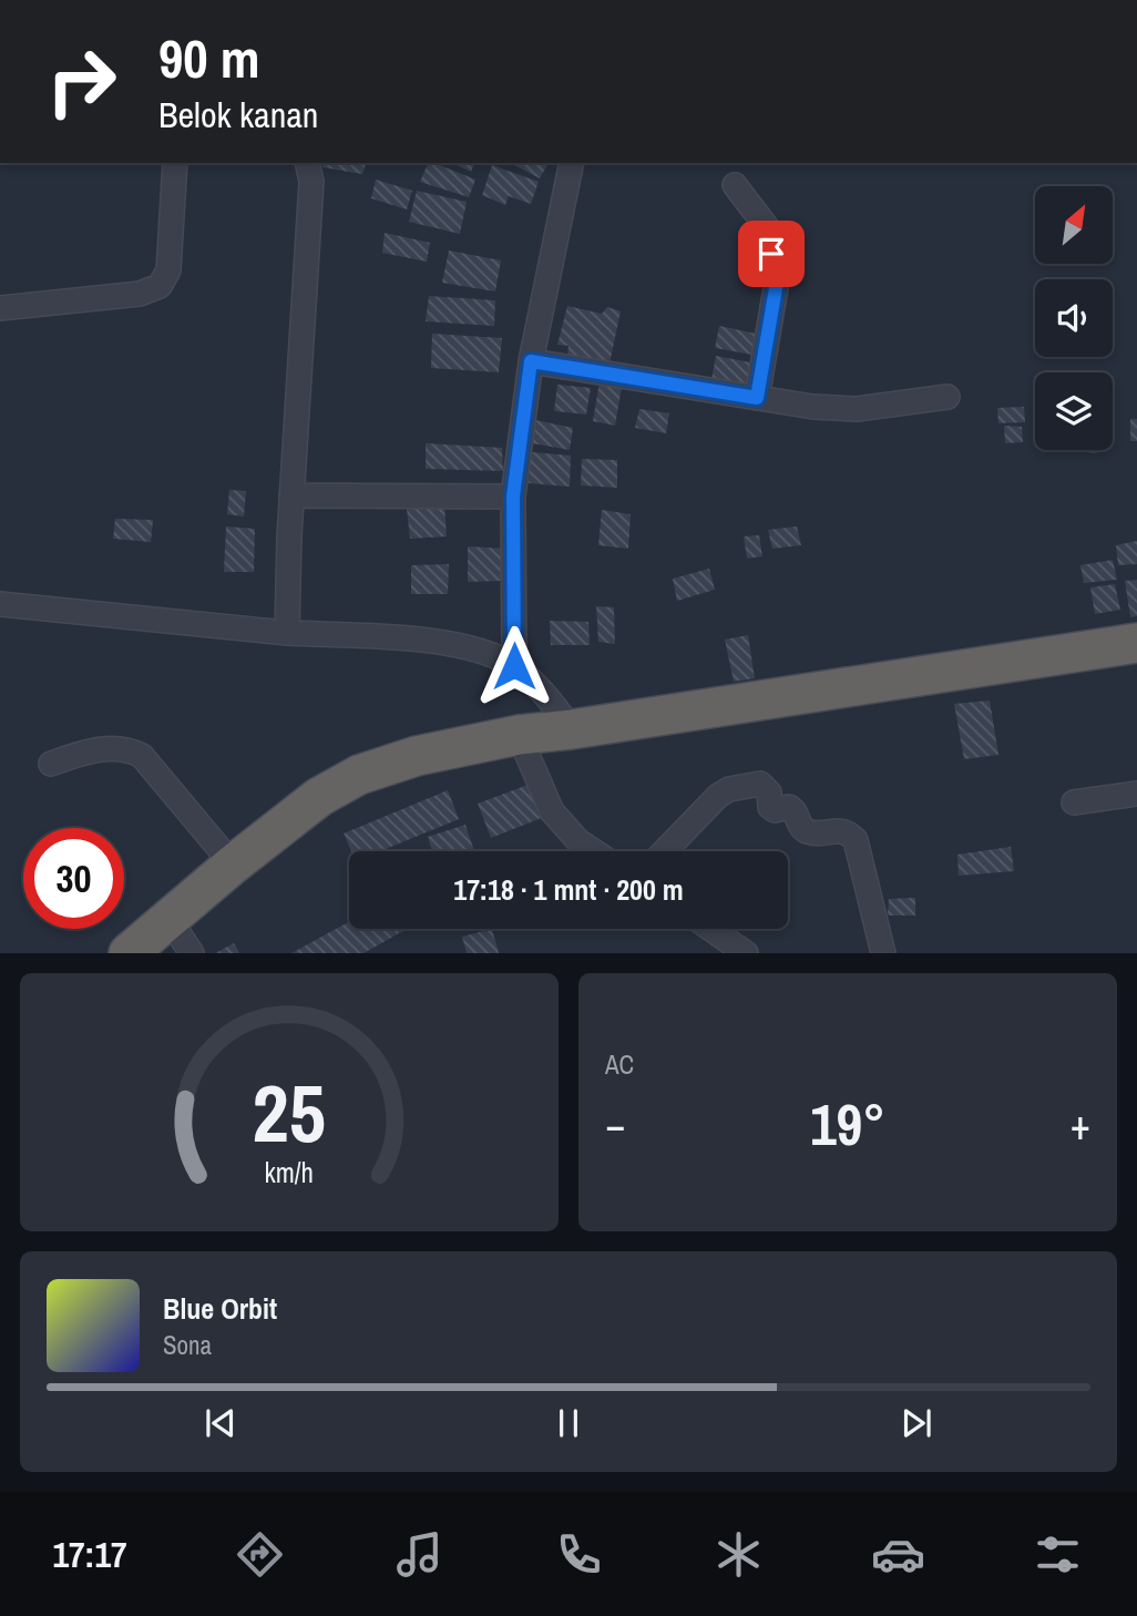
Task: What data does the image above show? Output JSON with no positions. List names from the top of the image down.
{
  "north": "top right",
  "page": {
    "turn": ["90 m", "Belok kanan"],
    "limit": "30",
    "trip": "17:18 · 1 mnt · 200 m",
    "tile": "AC",
    "heat": ["−", "19°", "+"],
    "song": ["Blue Orbit", "Sona"],
    "tabs": "17:17",
    "gauge": ["25", "km/h"]
  }
}
